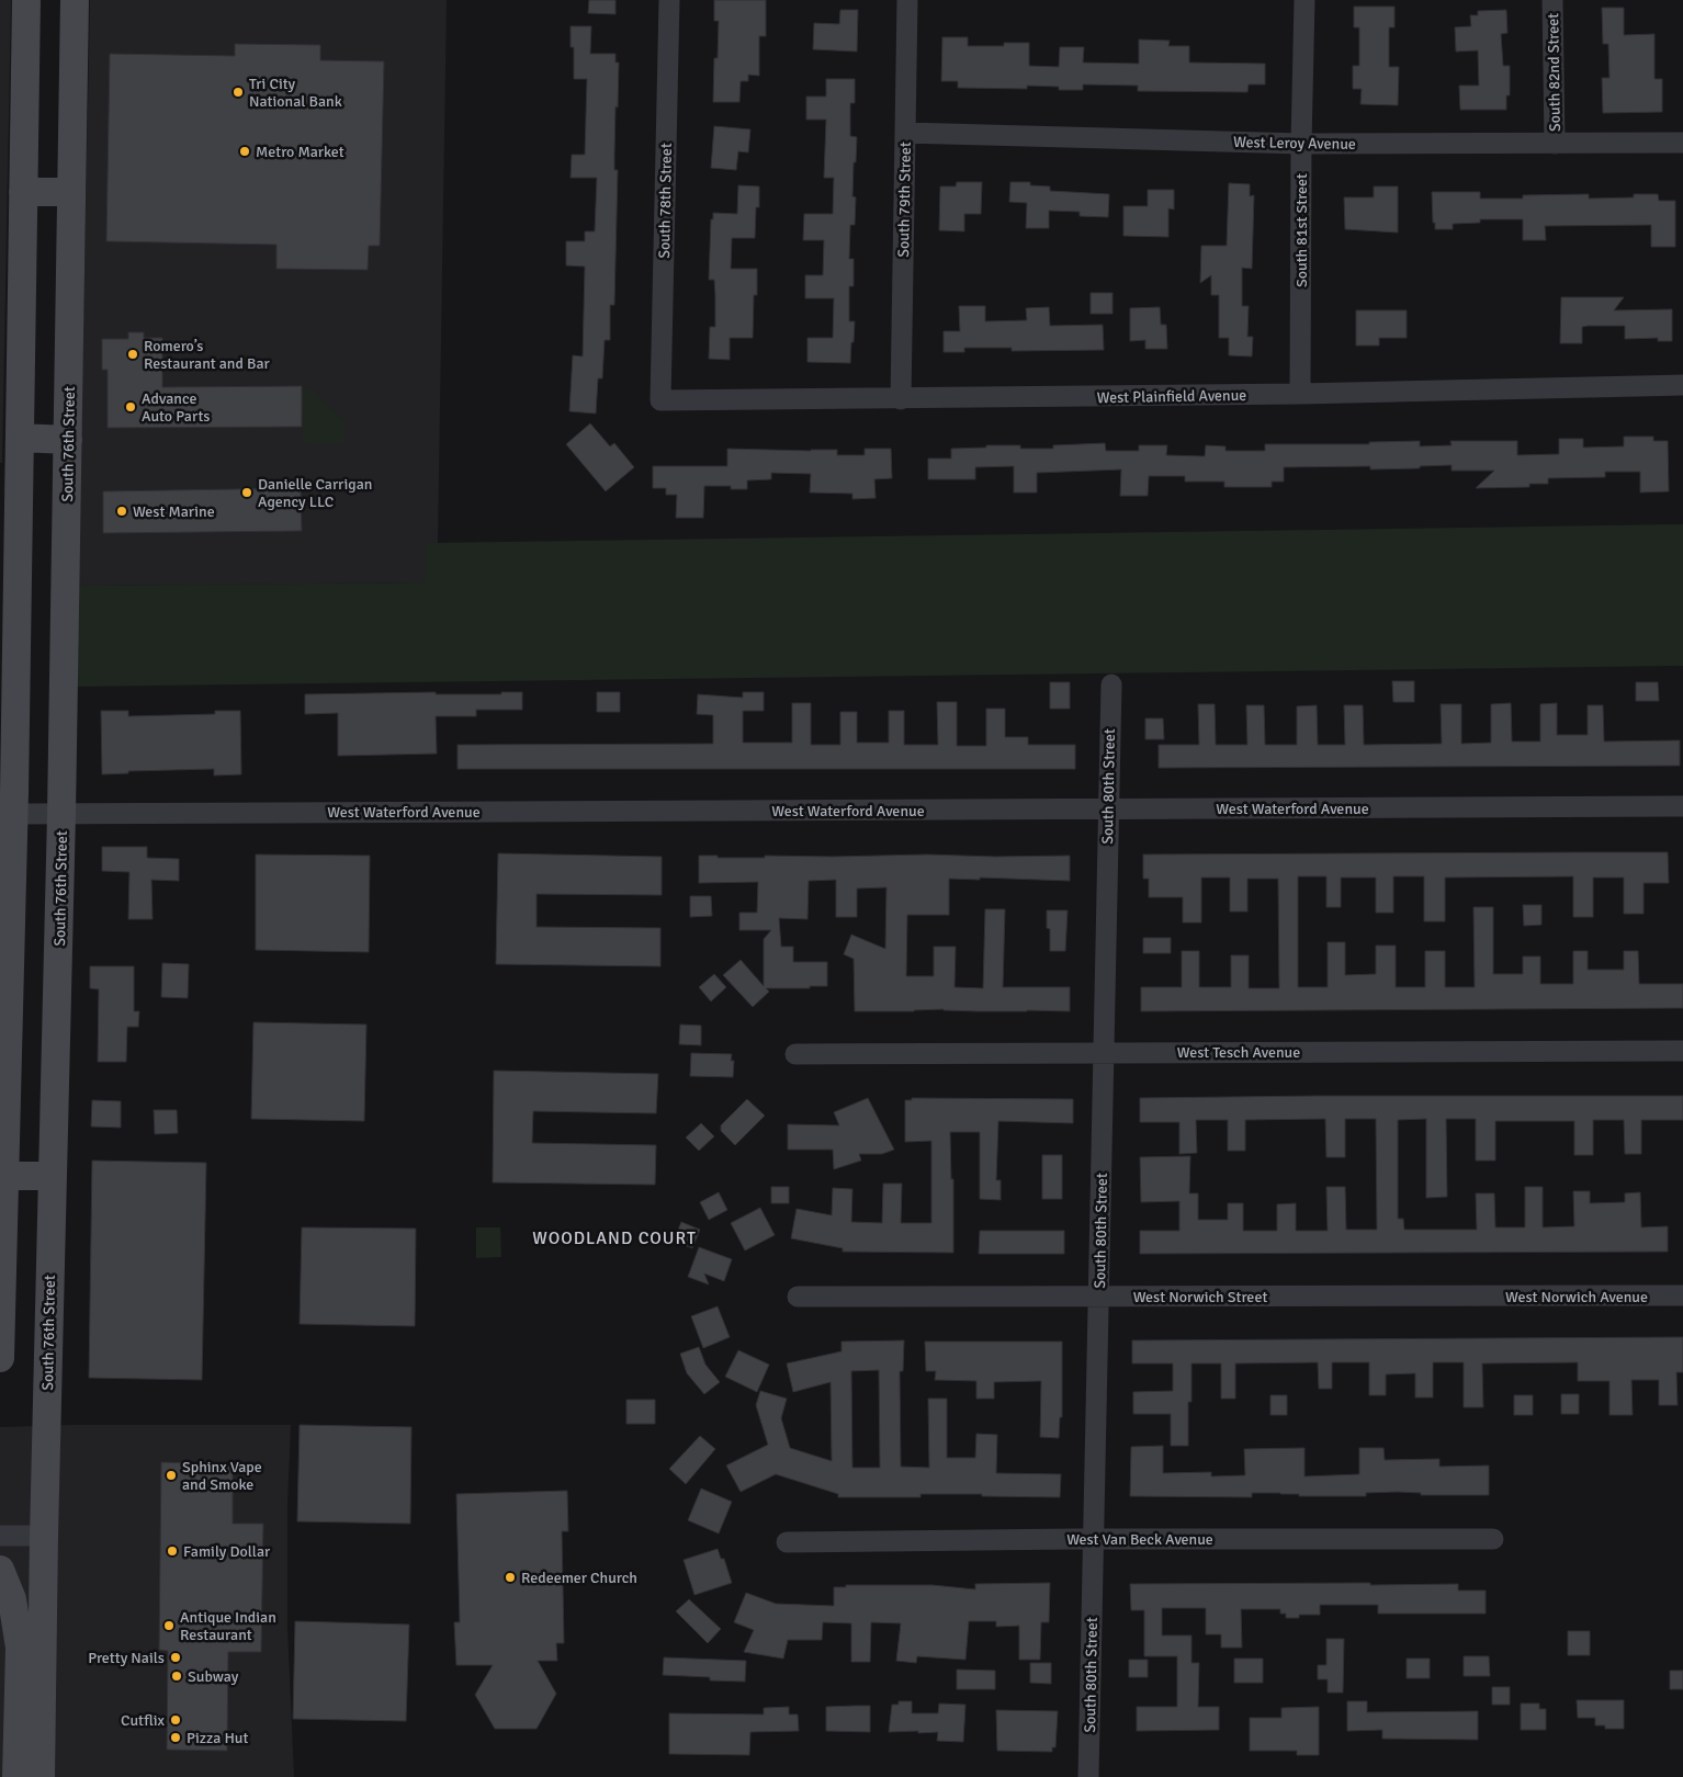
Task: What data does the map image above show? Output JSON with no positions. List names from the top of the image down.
{
  "streets": {
    "main road": ["South 76th Street"],
    "street": [
      "South 82nd Street",
      "West Leroy Avenue",
      "South 79th Street",
      "South 78th Street",
      "South 81st Street",
      "West Plainfield Avenue",
      "South 80th Street",
      "West Waterford Avenue",
      "West Tesch Avenue",
      "West Norwich Street",
      "West Norwich Avenue",
      "West Van Beck Avenue"
    ]
  },
  "crossings": [
    ["South 82nd Street", "West Leroy Avenue"],
    ["West Leroy Avenue", "South 79th Street"],
    ["West Leroy Avenue", "South 81st Street"],
    ["South 79th Street", "West Plainfield Avenue"],
    ["South 78th Street", "West Plainfield Avenue"],
    ["South 81st Street", "West Plainfield Avenue"],
    ["South 76th Street", "West Waterford Avenue"],
    ["South 80th Street", "West Waterford Avenue"],
    ["South 80th Street", "West Tesch Avenue"],
    ["South 80th Street", "West Norwich Street"],
    ["South 80th Street", "West Van Beck Avenue"],
    ["West Norwich Street", "West Norwich Avenue"]
  ],
  "districts": ["WOODLAND COURT"],
  "places": [
    "Tri City National Bank",
    "Metro Market",
    "Romero’s Restaurant and Bar",
    "Advance Auto Parts",
    "Danielle Carrigan Agency LLC",
    "West Marine",
    "Sphinx Vape and Smoke",
    "Family Dollar",
    "Redeemer Church",
    "Antique Indian Restaurant",
    "Pretty Nails",
    "Subway",
    "Cutflix",
    "Pizza Hut"
  ]
}
